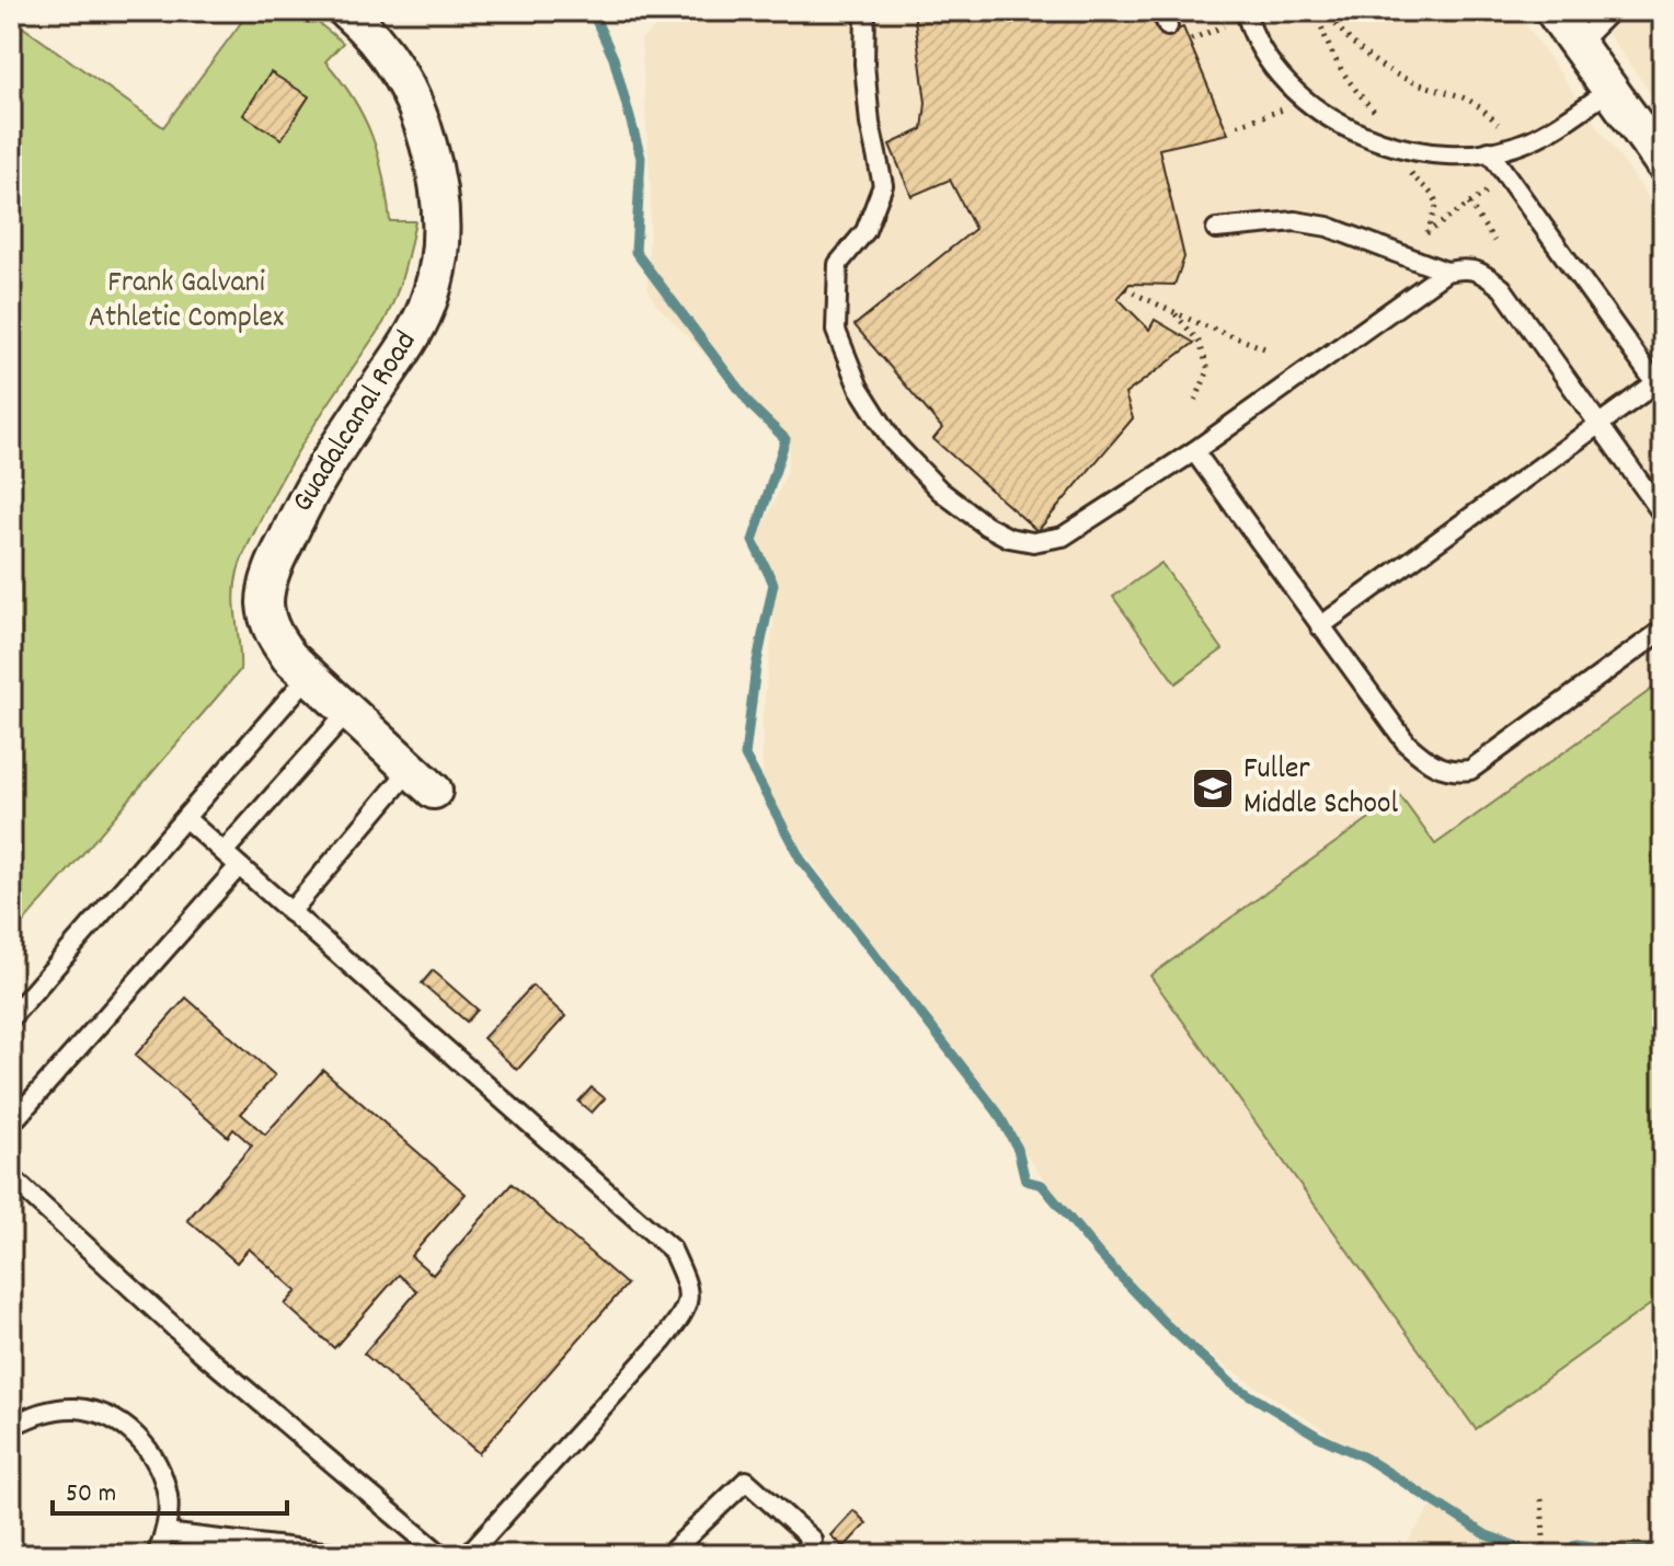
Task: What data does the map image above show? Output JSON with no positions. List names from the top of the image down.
{
  "streets": {
    "street": ["Guadalcanal Road"]
  },
  "parks": ["Frank Galvani Athletic Complex"],
  "places": {
    "school or university": ["Fuller Middle School"]
  },
  "scale_bar": "50 m"
}
